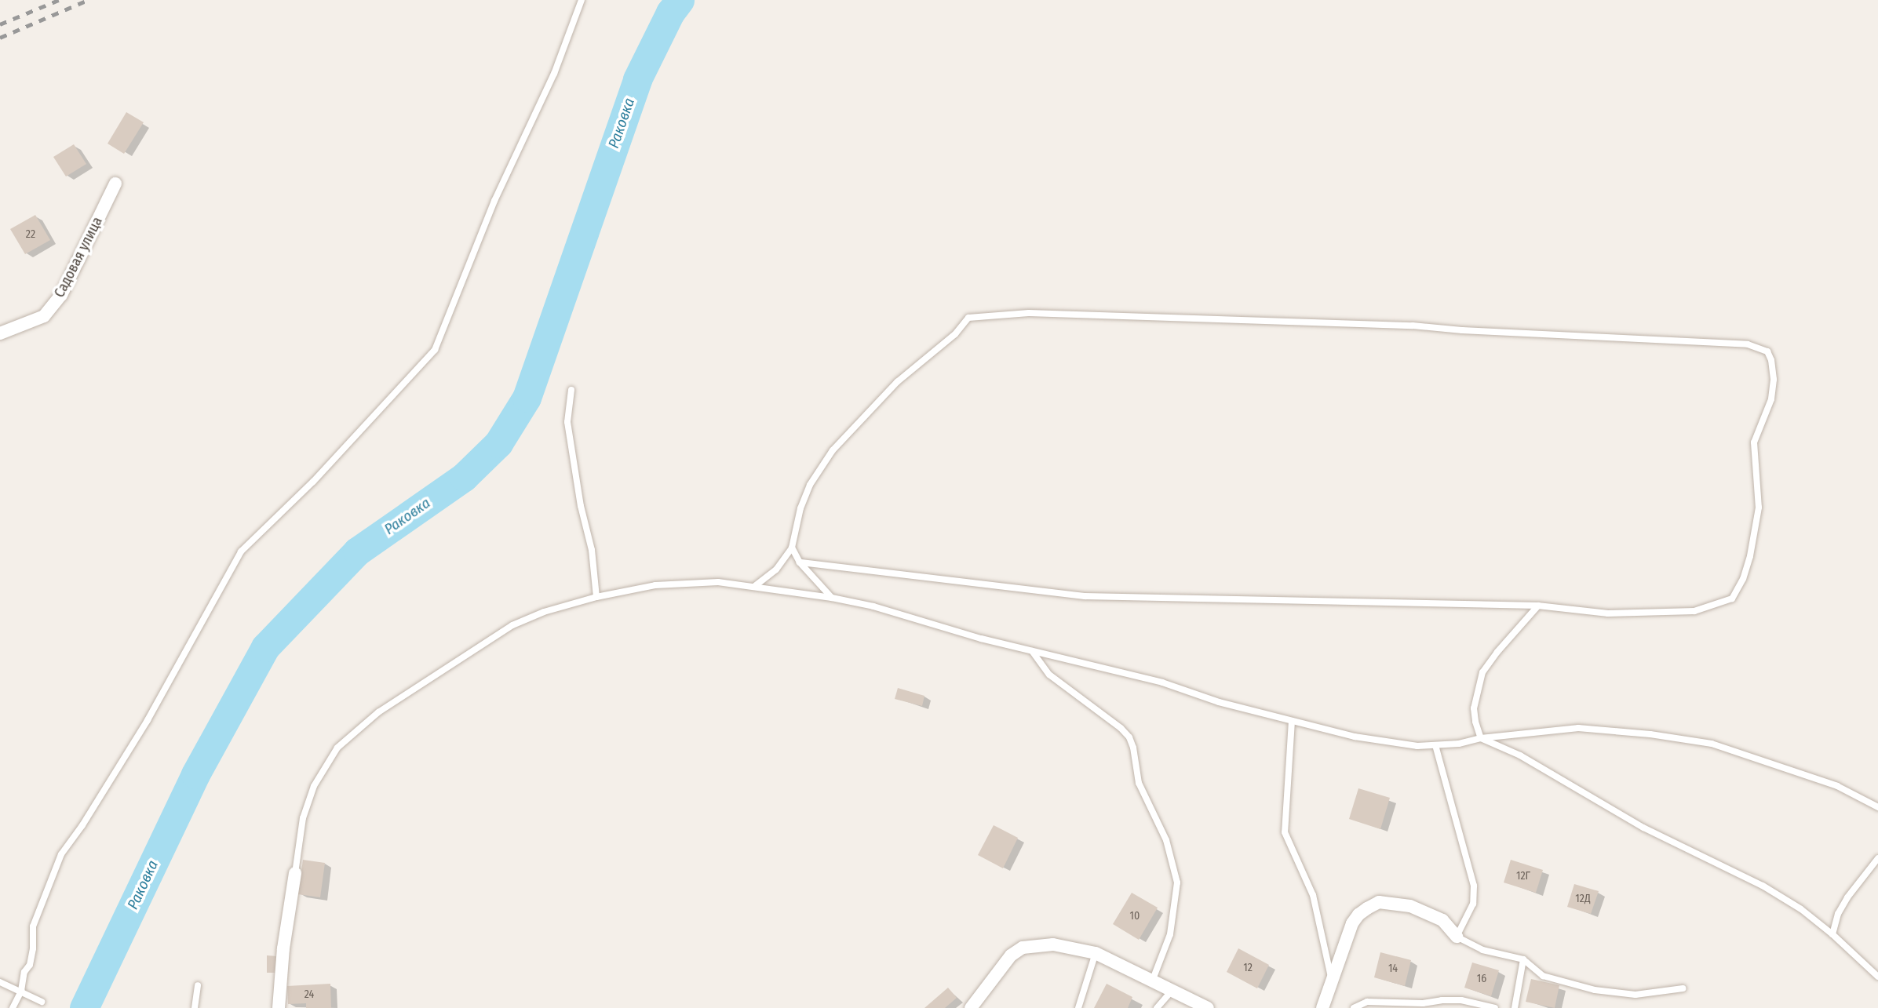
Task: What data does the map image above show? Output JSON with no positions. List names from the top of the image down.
{
  "streets": {
    "street": ["Садовая улица"]
  },
  "water": ["Раковка"],
  "house_numbers": [
    "22",
    "12Г",
    "12Д",
    "10",
    "12",
    "14",
    "16",
    "24"
  ]
}
